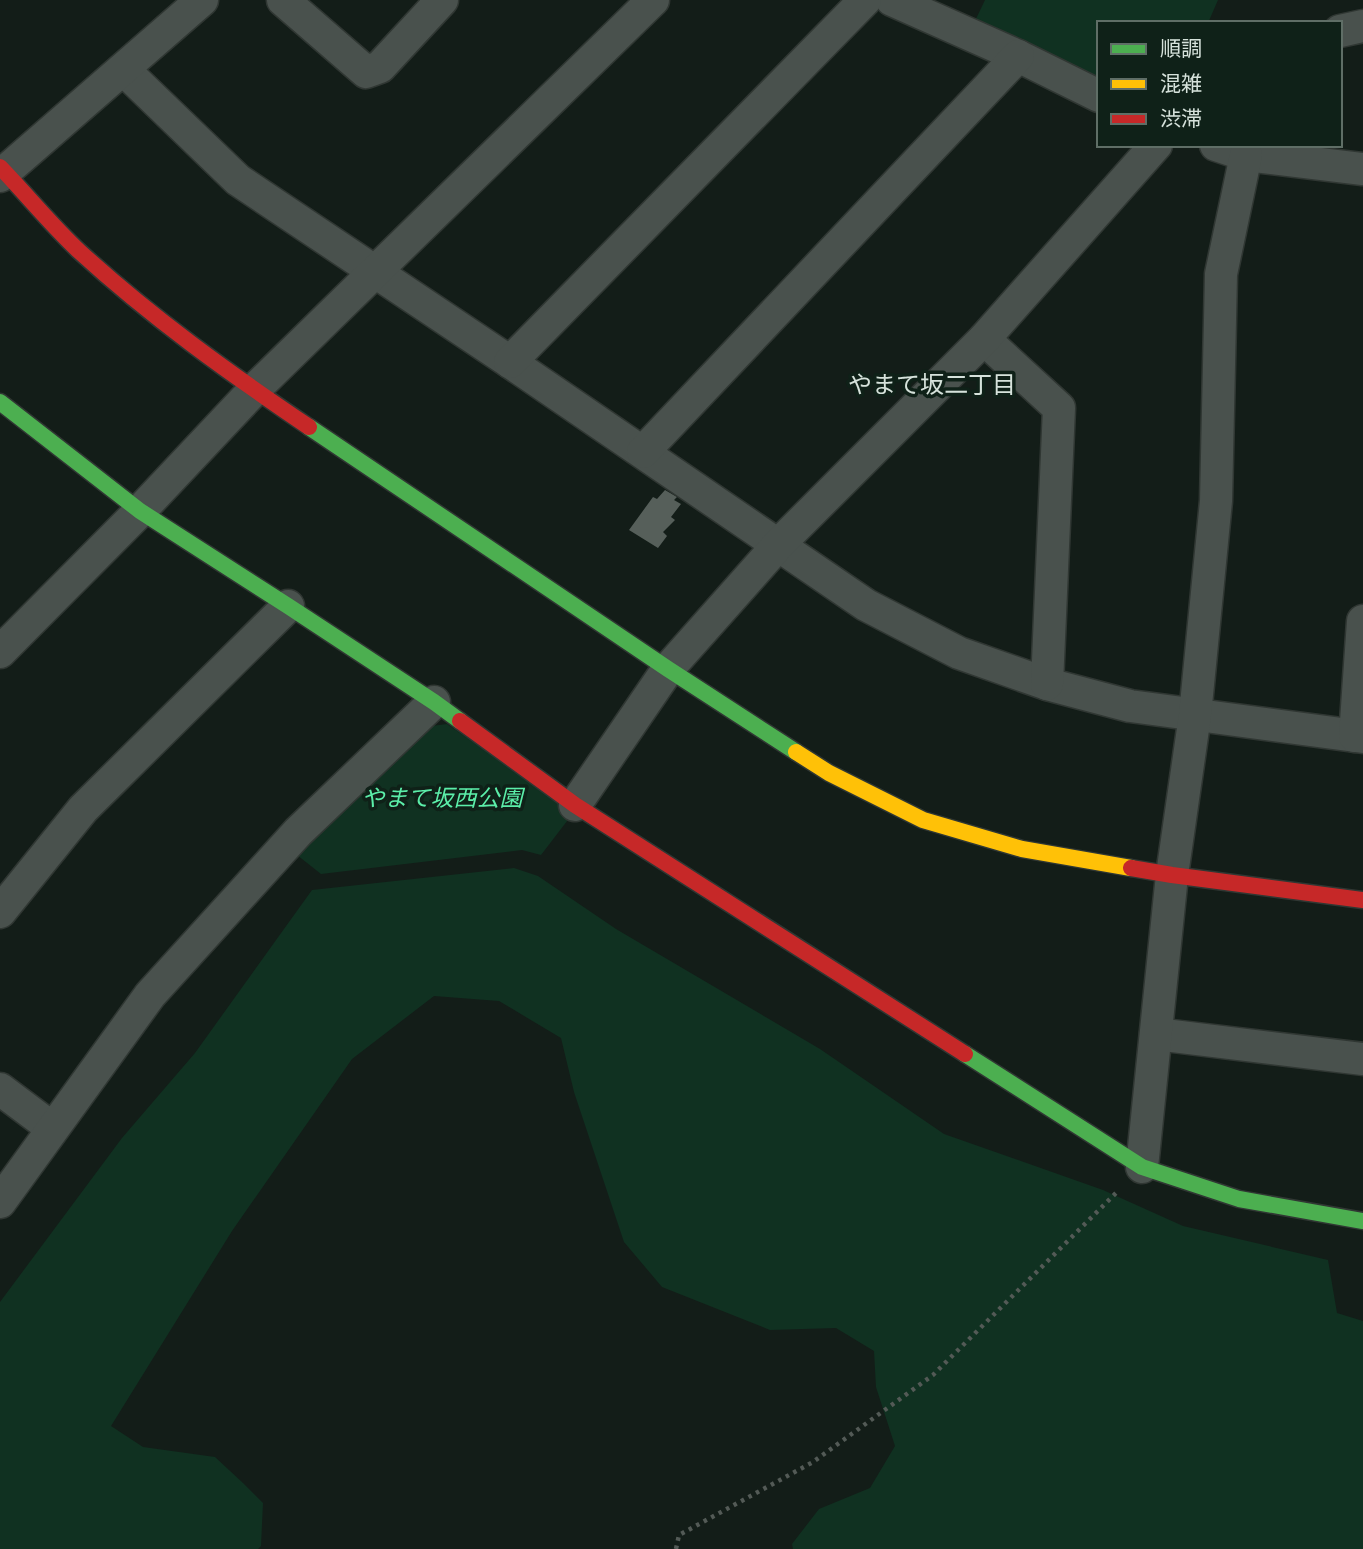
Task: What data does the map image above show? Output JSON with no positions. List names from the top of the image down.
{
  "districts": ["やまて坂二丁目"],
  "parks": ["やまて坂西公園"],
  "legend": ["順調", "混雑", "渋滞"]
}
